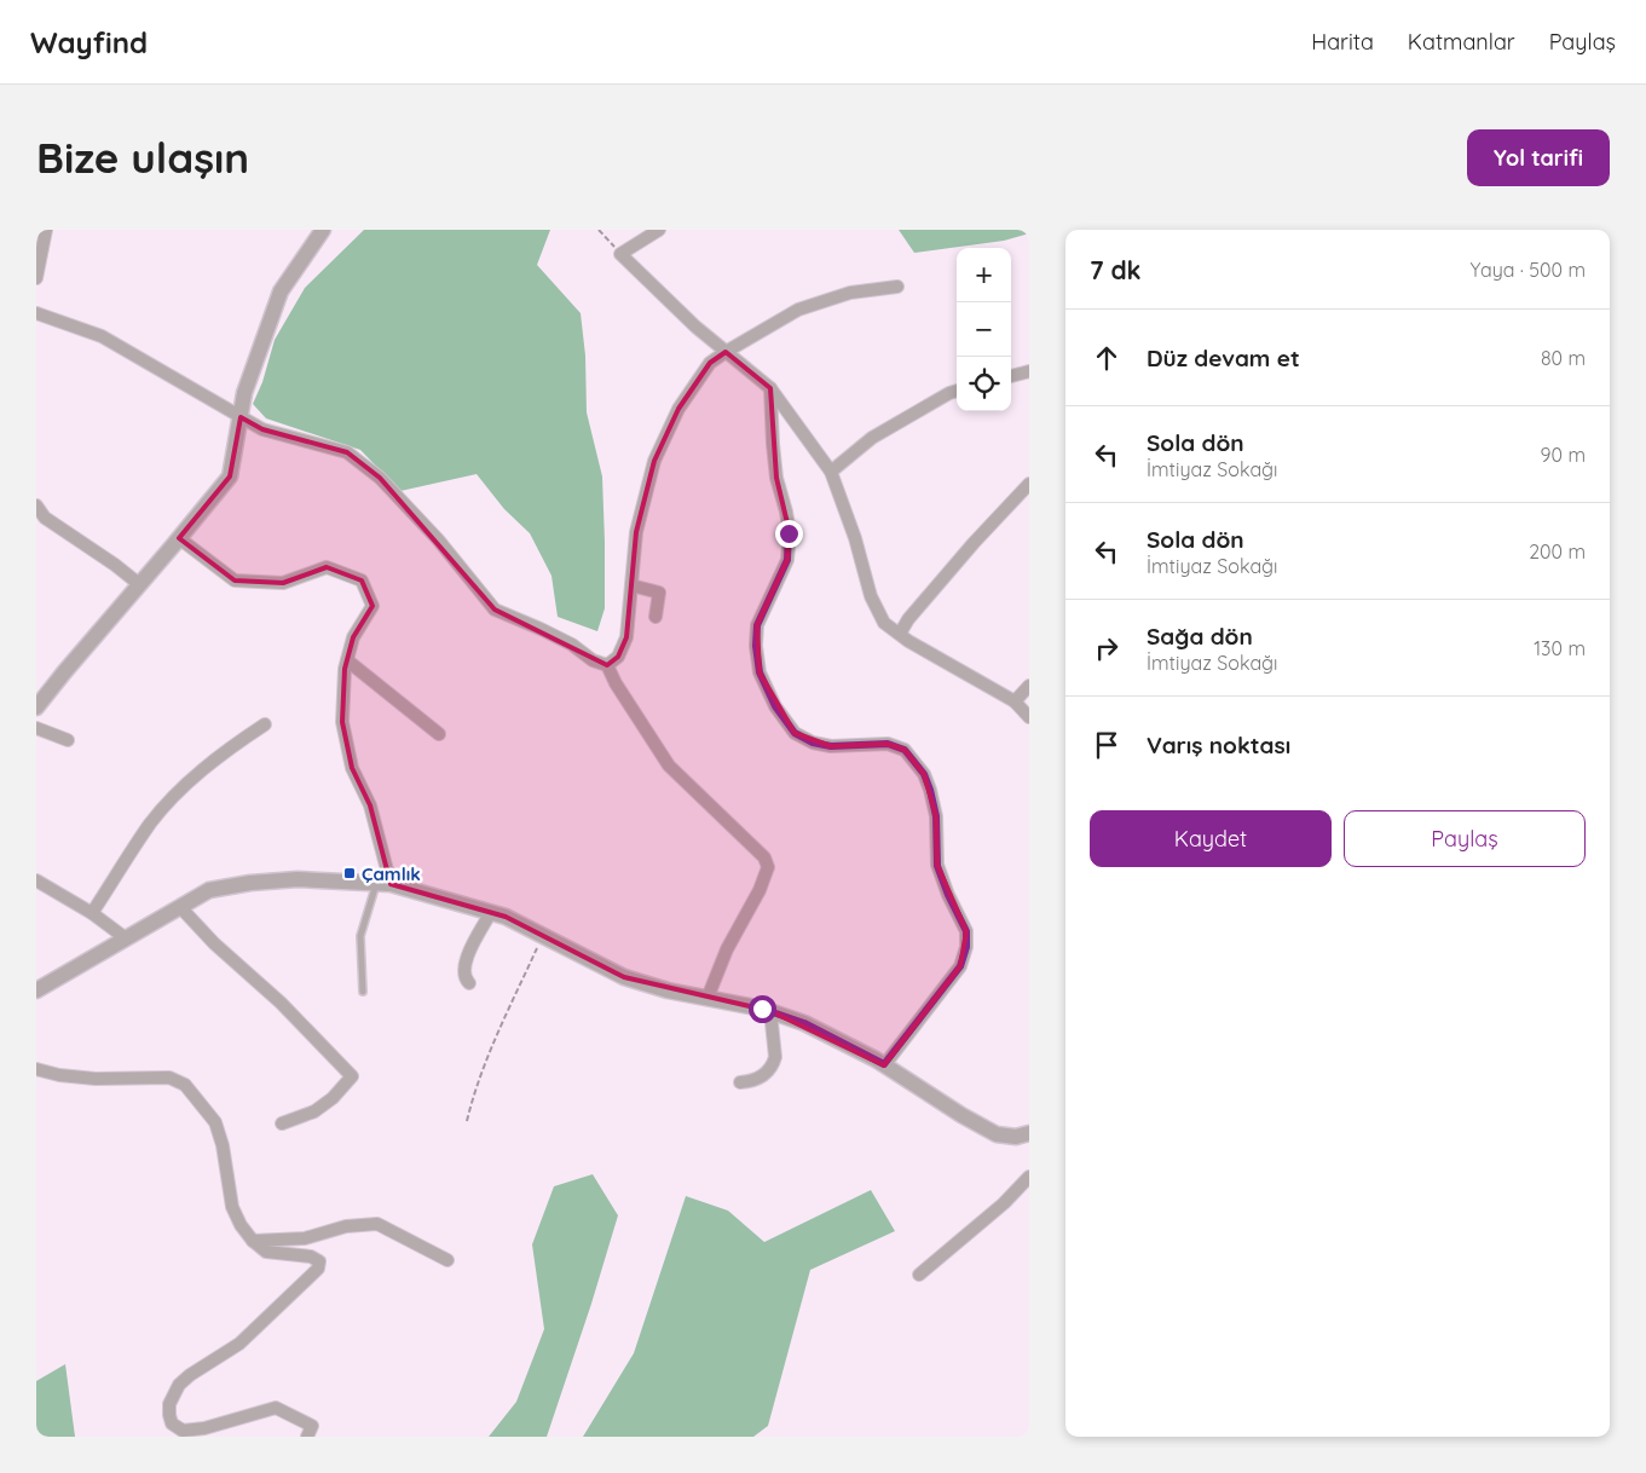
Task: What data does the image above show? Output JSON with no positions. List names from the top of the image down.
{
  "places": {
    "transit": ["Çamlık"]
  },
  "page": {
    "header": "Wayfind",
    "nav": ["Harita", "Katmanlar", "Paylaş"],
    "buttons": [
      "Yol tarifi",
      ["Kaydet", "Paylaş"]
    ],
    "title": "Bize ulaşın",
    "heading": ["7 dk", "Yaya · 500 m"],
    "map_buttons": ["+", "−"],
    "list": [
      ["Düz devam et", "80 m"],
      ["Sola dön", "İmtiyaz Sokağı", "90 m"],
      ["Sola dön", "İmtiyaz Sokağı", "200 m"],
      ["Sağa dön", "İmtiyaz Sokağı", "130 m"],
      "Varış noktası"
    ]
  }
}
